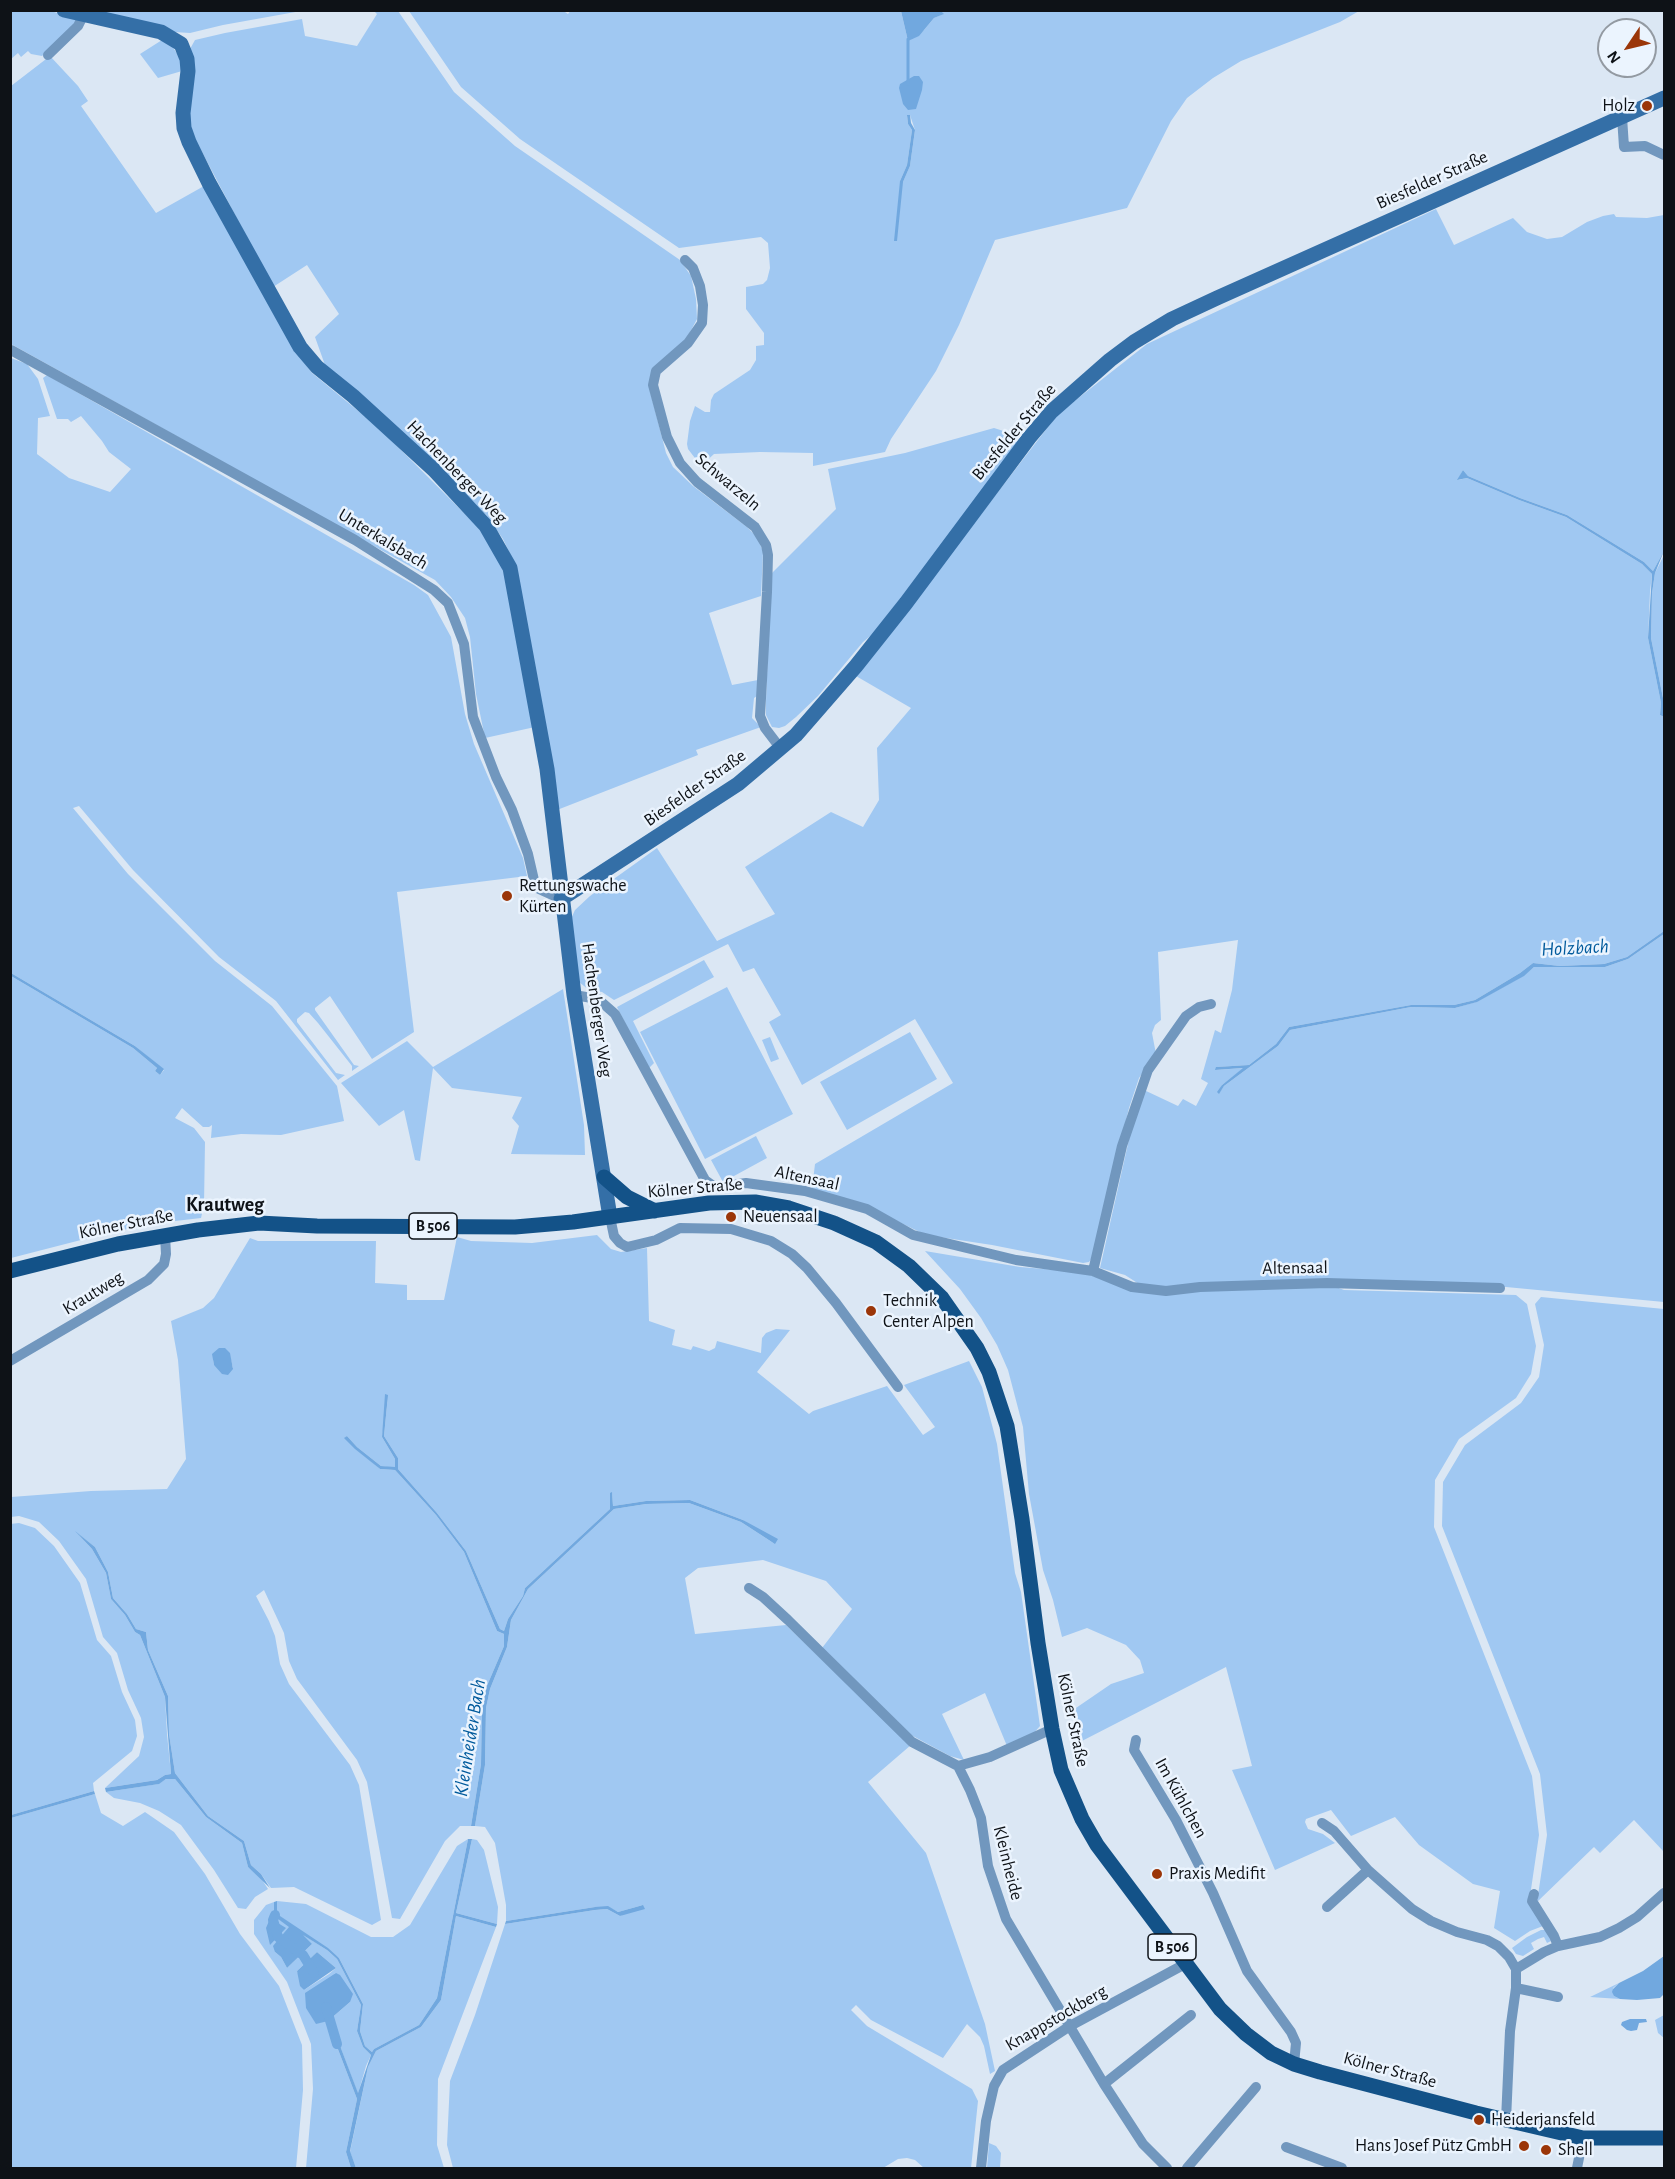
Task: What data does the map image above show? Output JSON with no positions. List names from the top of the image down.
{
  "streets": {
    "main road": ["Kölner Straße", "B 506"],
    "street": [
      "Biesfelder Straße",
      "Hachenberger Weg",
      "Schwarzeln",
      "Unterkalsbach",
      "Altensaal",
      "Krautweg",
      "Im Kühlchen",
      "Kleinheide",
      "Knappstockberg"
    ]
  },
  "crossings": [
    ["Biesfelder Straße", "Hachenberger Weg"],
    ["Biesfelder Straße", "Schwarzeln"],
    ["Biesfelder Straße", "Unterkalsbach"],
    ["Hachenberger Weg", "Unterkalsbach"],
    ["Hachenberger Weg", "Altensaal"],
    ["Hachenberger Weg", "Kölner Straße"],
    ["Kölner Straße", "Krautweg"],
    ["Kölner Straße", "Im Kühlchen"],
    ["Kölner Straße", "Knappstockberg"],
    ["Kleinheide", "Knappstockberg"]
  ],
  "districts": ["Krautweg"],
  "water": ["Holzbach", "Kleinheider Bach"],
  "places": [
    "Holz",
    "Rettungswache Kürten",
    "Neuensaal",
    "Technik Center Alpen",
    "Praxis Medifit",
    "Heiderjansfeld",
    "Hans Josef Pütz GmbH",
    "Shell"
  ],
  "north": "bottom left"
}
